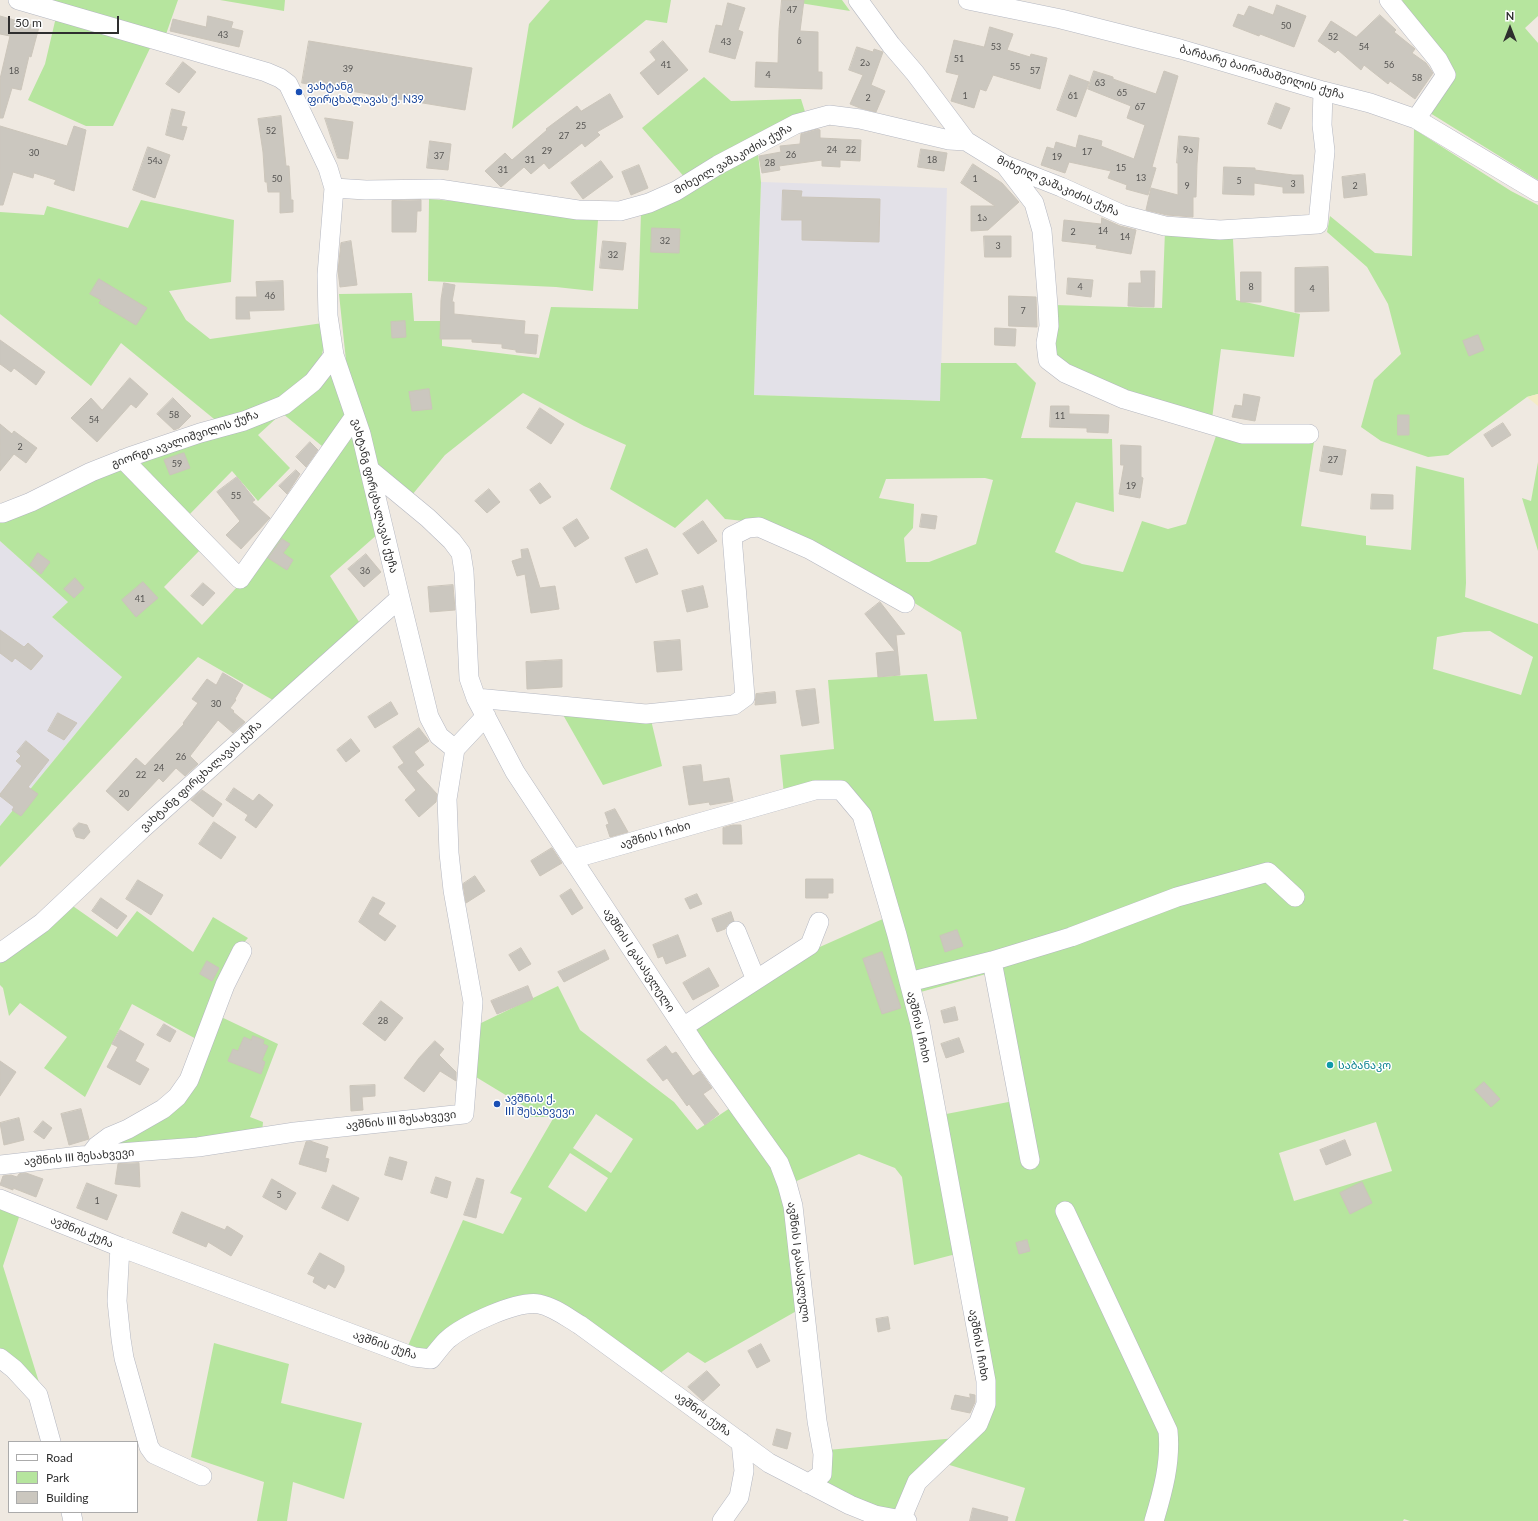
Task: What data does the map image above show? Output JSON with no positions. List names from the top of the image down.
{
  "streets": {
    "street": [
      "ბარბარე ბაირამაშვილის ქუჩა",
      "მიხეილ ვაშაკიძის ქუჩა",
      "გიორგი ავალიშვილის ქუჩა",
      "ვახტანგ ფირცხალავას ქუჩა",
      "ავშნის I ჩიხი",
      "ავშნის I გასასვლელი",
      "ავშნის III შესახვევი",
      "ავშნის ქუჩა"
    ]
  },
  "crossings": [
    ["ბარბარე ბაირამაშვილის ქუჩა", "მიხეილ ვაშაკიძის ქუჩა"],
    ["მიხეილ ვაშაკიძის ქუჩა", "ვახტანგ ფირცხალავას ქუჩა"],
    ["გიორგი ავალიშვილის ქუჩა", "ვახტანგ ფირცხალავას ქუჩა"],
    ["ვახტანგ ფირცხალავას ქუჩა", "ავშნის I გასასვლელი"],
    ["ავშნის I ჩიხი", "ავშნის I გასასვლელი"],
    ["ავშნის I ჩიხი", "ავშნის ქუჩა"],
    ["ავშნის I გასასვლელი", "ავშნის ქუჩა"]
  ],
  "places": ["ვახტანგ ფირცხალავას ქ. N39", "საბანაკო", "ავშნის ქ. III შესახვევი"],
  "house_numbers": [
    "47",
    "50",
    "43",
    "52",
    "6",
    "43",
    "53",
    "54",
    "51",
    "2ა",
    "41",
    "56",
    "55",
    "39",
    "18",
    "57",
    "4",
    "58",
    "63",
    "65",
    "1",
    "61",
    "2",
    "67",
    "25",
    "52",
    "27",
    "24",
    "22",
    "9ა",
    "29",
    "17",
    "30",
    "26",
    "37",
    "19",
    "31",
    "18",
    "54ა",
    "28",
    "15",
    "31",
    "13",
    "50",
    "1",
    "5",
    "3",
    "9",
    "2",
    "1ა",
    "14",
    "2",
    "14",
    "32",
    "3",
    "32",
    "4",
    "8",
    "4",
    "46",
    "7",
    "58",
    "11",
    "54",
    "2",
    "27",
    "59",
    "19",
    "55",
    "36",
    "41",
    "30",
    "26",
    "24",
    "22",
    "20",
    "28",
    "5",
    "1"
  ],
  "legend": ["Road", "Park", "Building"],
  "scale_bar": "50 m",
  "north": "top"
}
